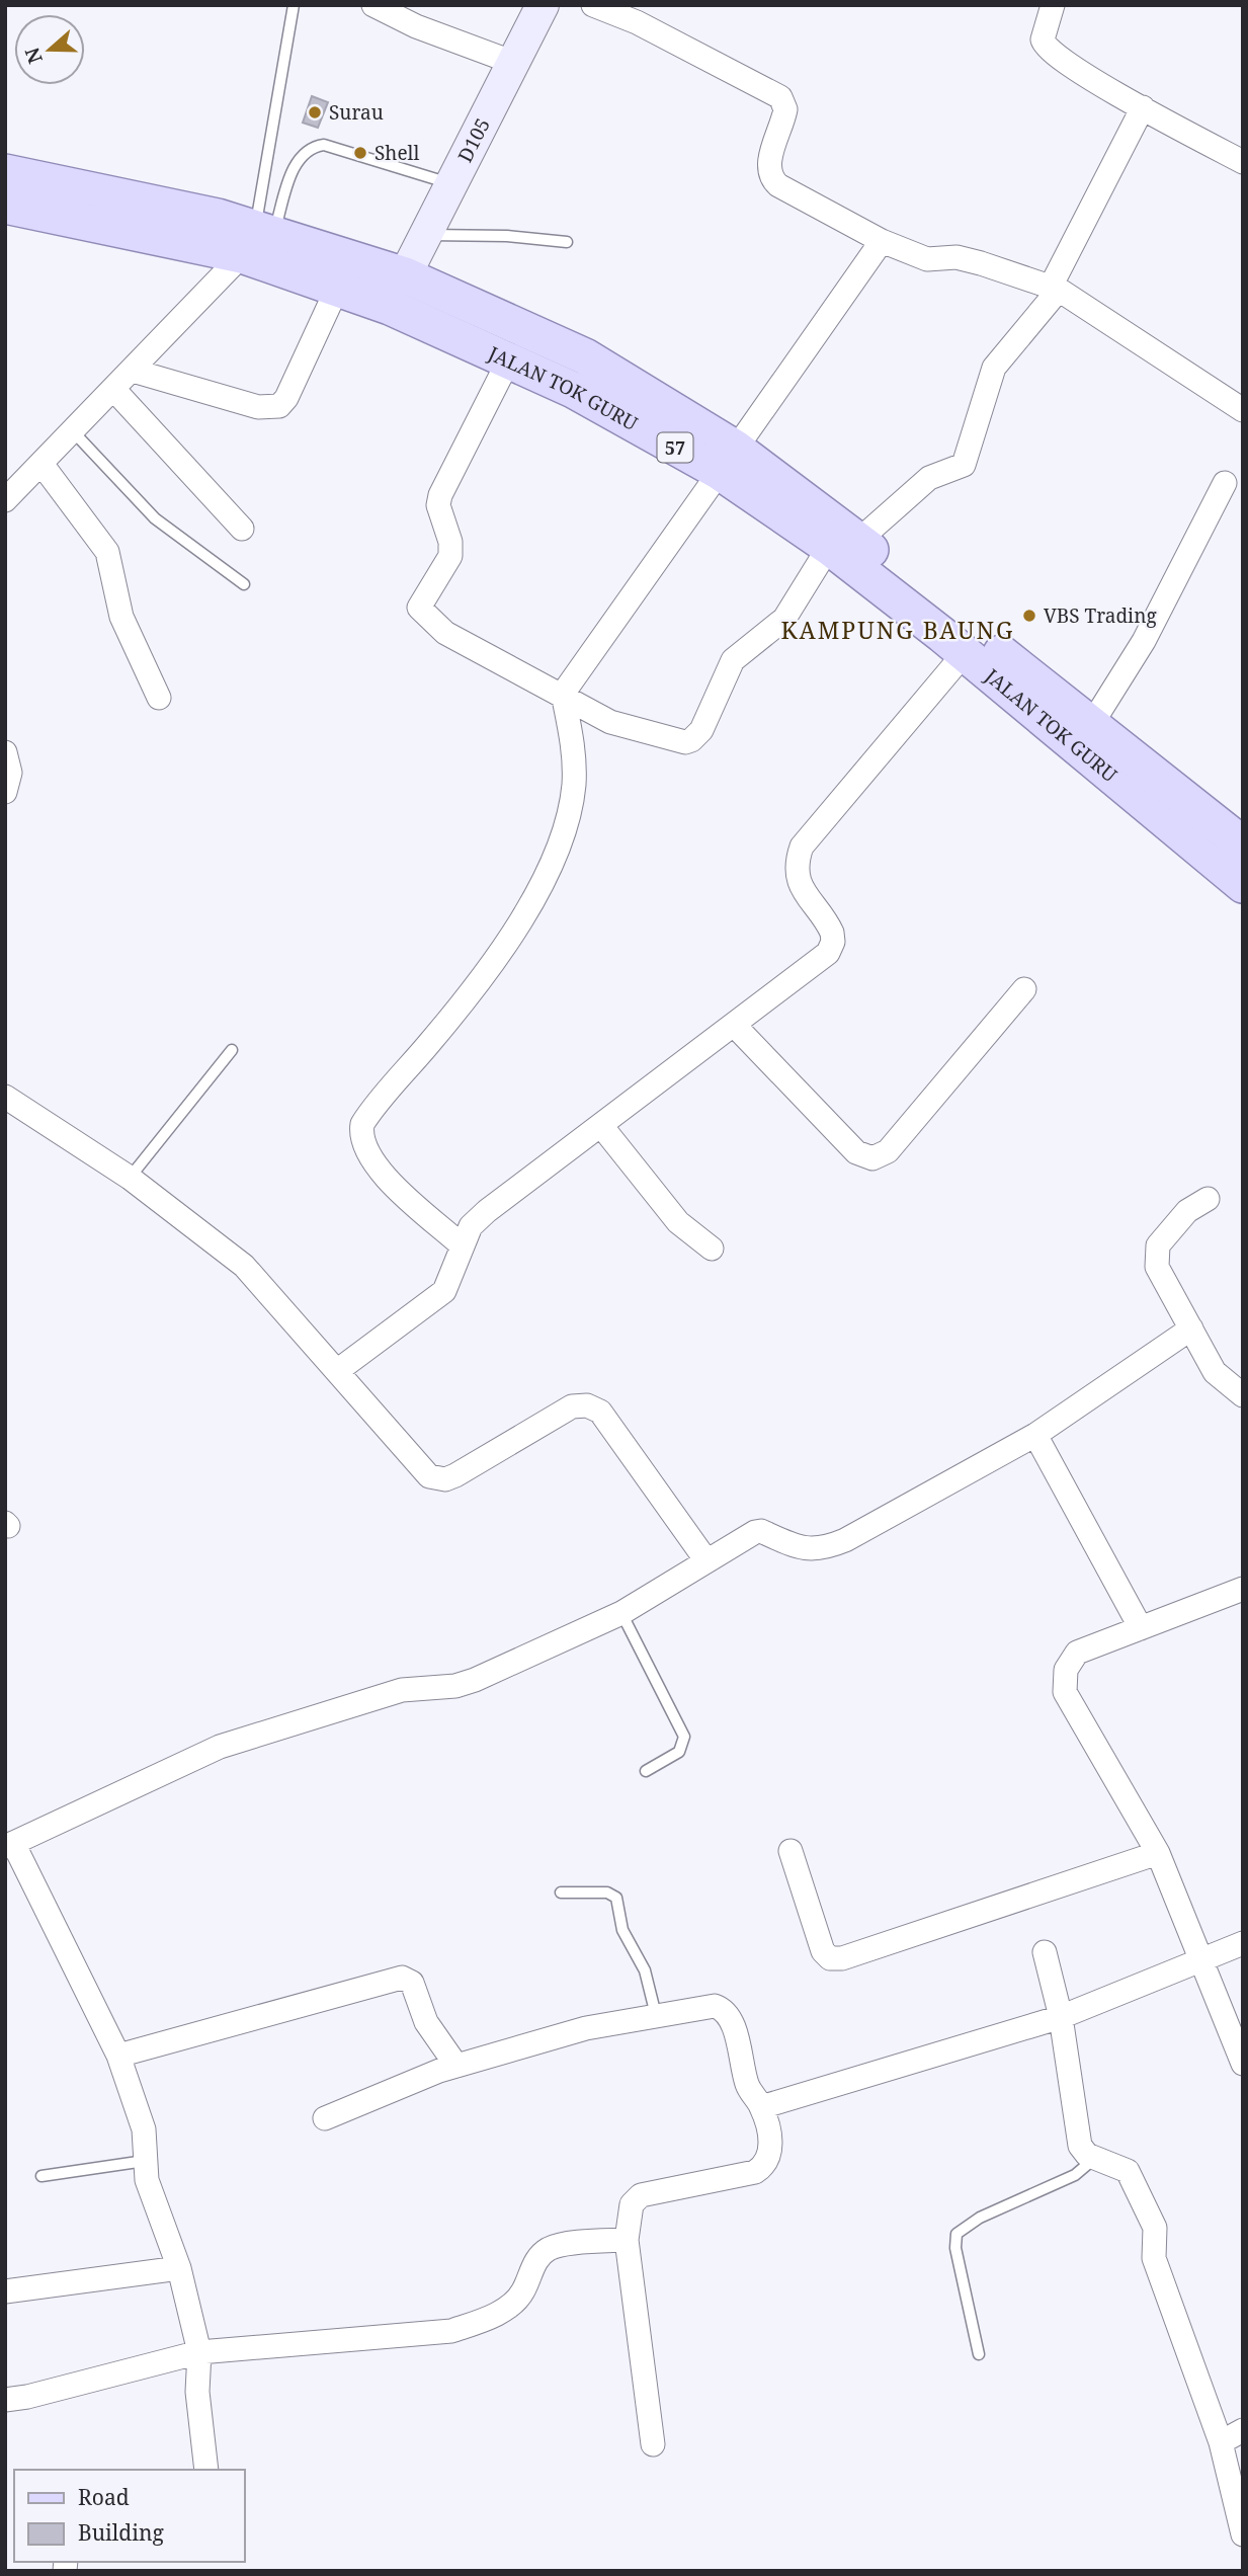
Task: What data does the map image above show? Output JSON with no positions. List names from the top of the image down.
{
  "streets": {
    "main road": ["JALAN TOK GURU", "57"],
    "street": ["D105"]
  },
  "crossings": [
    ["D105", "JALAN TOK GURU"]
  ],
  "districts": ["KAMPUNG BAUNG"],
  "places": ["Surau", "Shell", "VBS Trading"],
  "legend": ["Road", "Building"],
  "north": "left"
}
